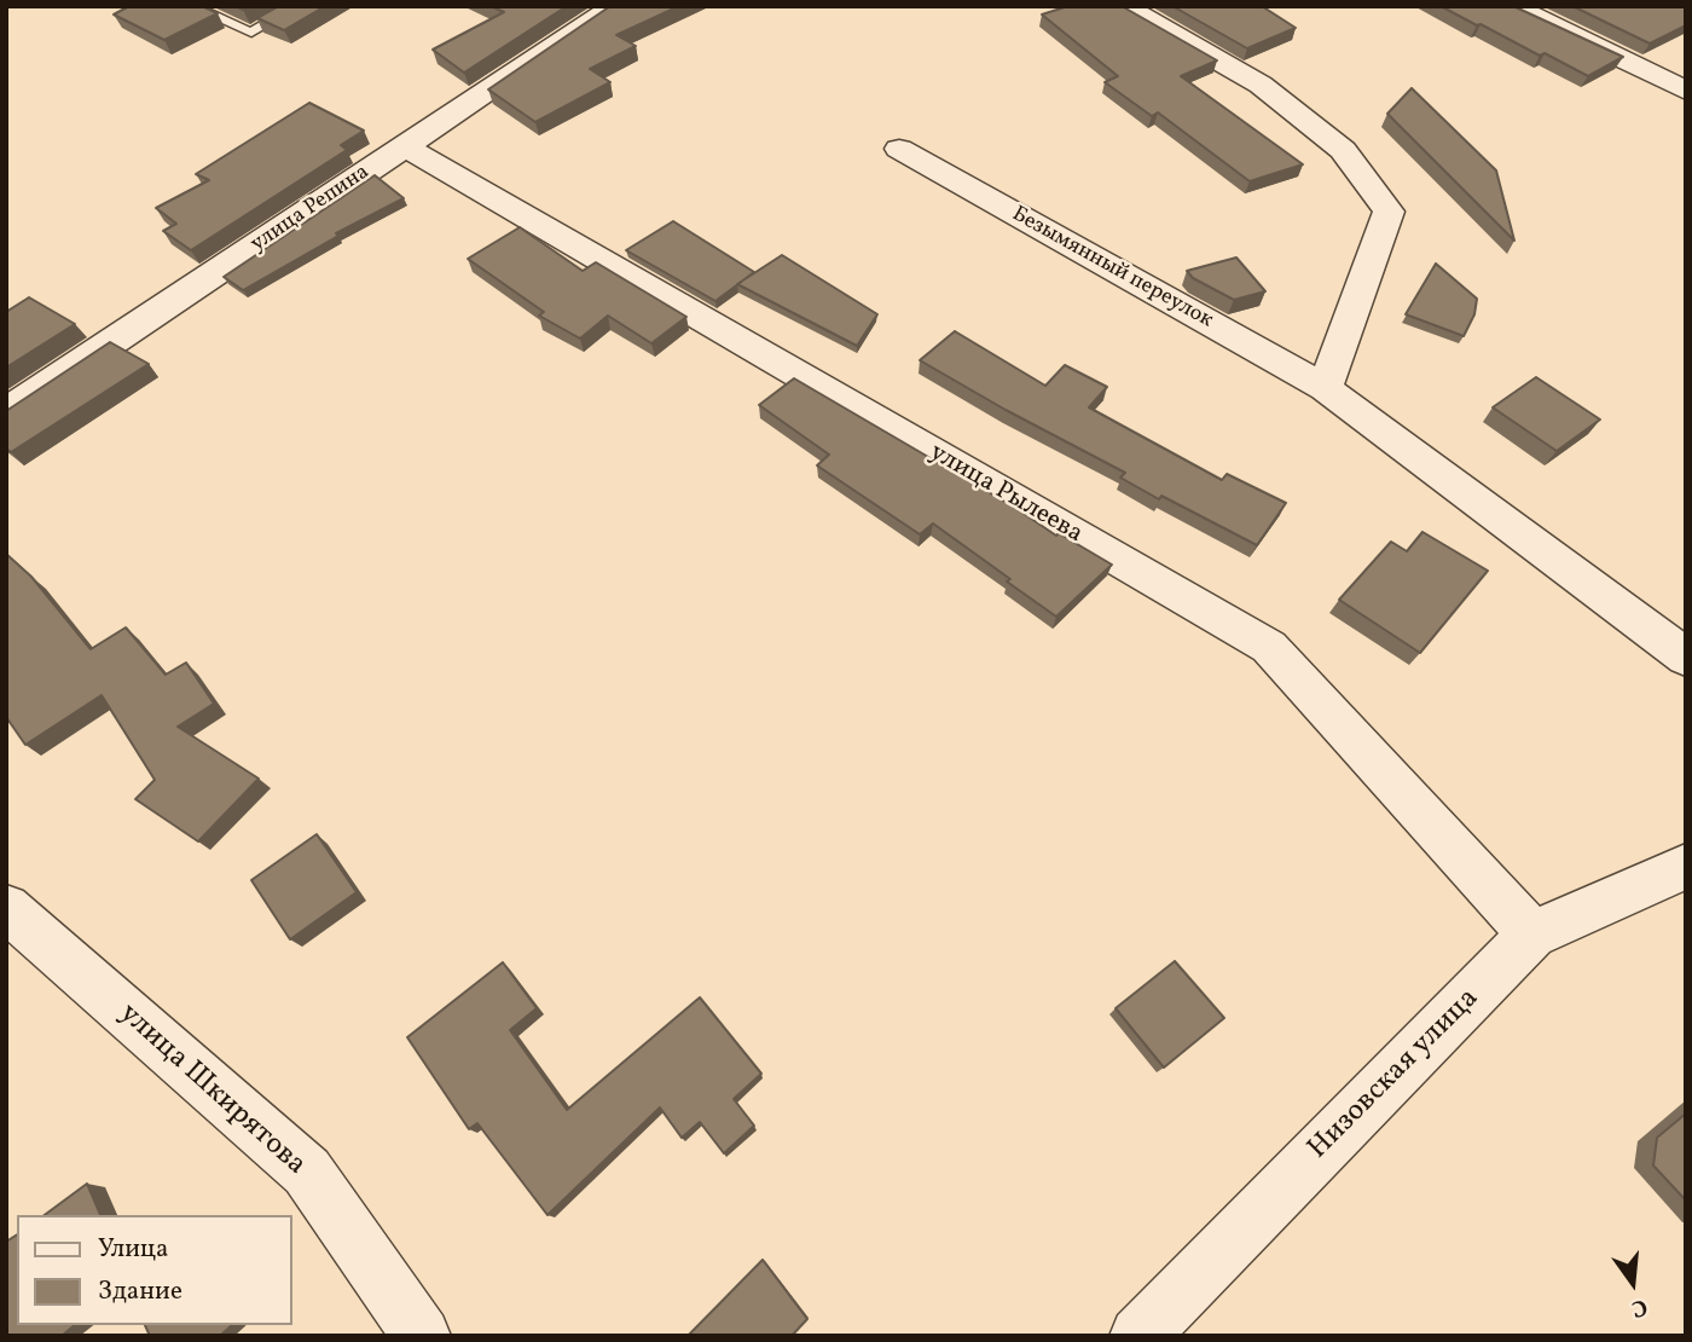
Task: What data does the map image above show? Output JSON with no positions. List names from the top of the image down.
{
  "streets": {
    "street": [
      "улица Репина",
      "Безымянный переулок",
      "улица Рылеева",
      "Низовская улица",
      "улица Шкирятова"
    ]
  },
  "crossings": [
    ["улица Репина", "улица Рылеева"],
    ["улица Рылеева", "Низовская улица"]
  ],
  "legend": ["Улица", "Здание"],
  "north": "bottom"
}
